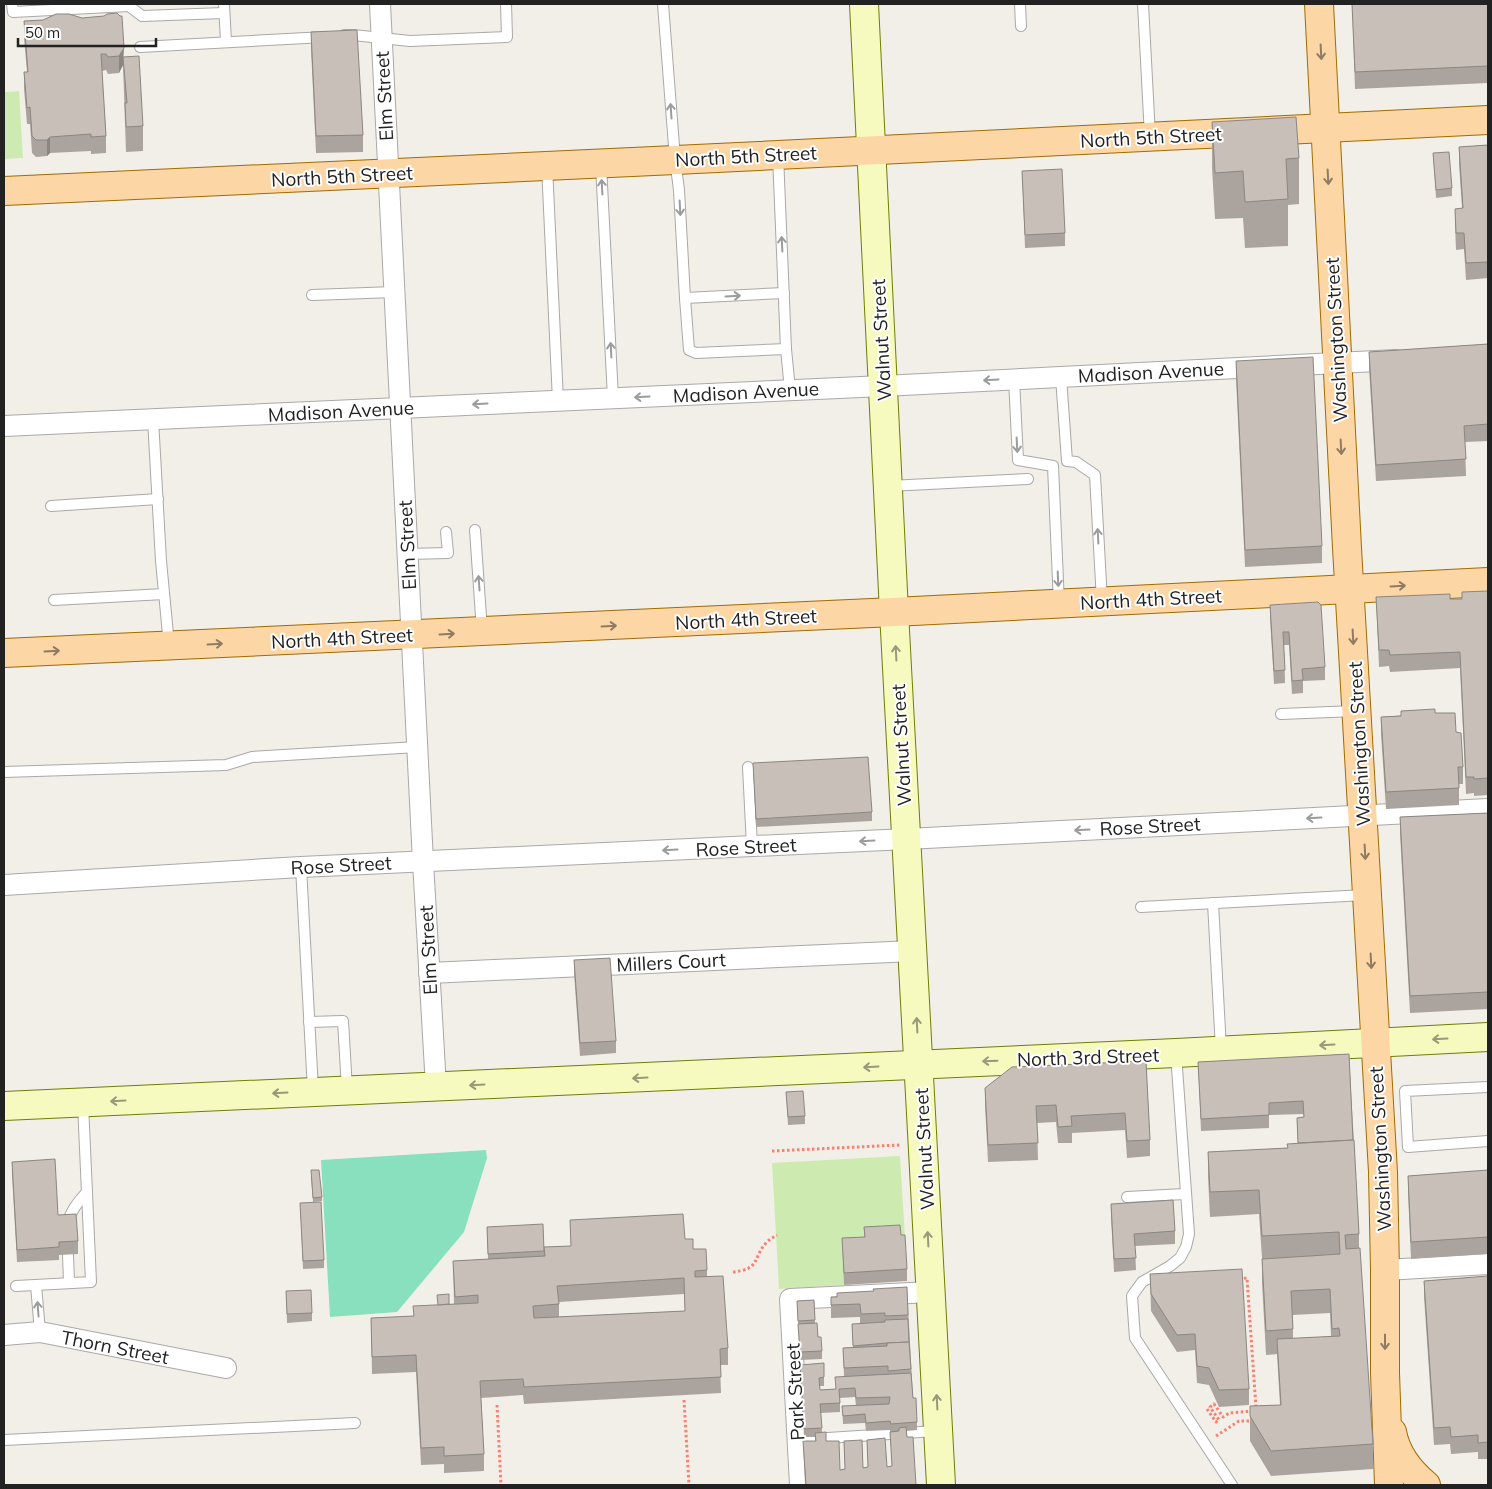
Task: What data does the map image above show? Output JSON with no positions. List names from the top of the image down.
{
  "streets": {
    "main road": ["North 5th Street", "Washington Street", "North 4th Street"],
    "street": [
      "Elm Street",
      "Walnut Street",
      "Madison Avenue",
      "Rose Street",
      "Millers Court",
      "North 3rd Street",
      "Thorn Street",
      "Park Street"
    ]
  },
  "crossings": [
    ["Elm Street", "North 5th Street"],
    ["Elm Street", "Madison Avenue"],
    ["Elm Street", "North 4th Street"],
    ["Elm Street", "Rose Street"],
    ["Elm Street", "Millers Court"],
    ["Elm Street", "North 3rd Street"],
    ["North 5th Street", "Walnut Street"],
    ["North 5th Street", "Washington Street"],
    ["Walnut Street", "Madison Avenue"],
    ["Walnut Street", "North 4th Street"],
    ["Walnut Street", "Rose Street"],
    ["Walnut Street", "Millers Court"],
    ["Walnut Street", "North 3rd Street"],
    ["Walnut Street", "Park Street"],
    ["Washington Street", "Madison Avenue"],
    ["Washington Street", "North 4th Street"],
    ["Washington Street", "Rose Street"],
    ["Washington Street", "North 3rd Street"]
  ],
  "one_way": [
    "Walnut Street",
    "Washington Street",
    "North 4th Street",
    "Rose Street",
    "North 3rd Street"
  ],
  "scale_bar": "50 m"
}
